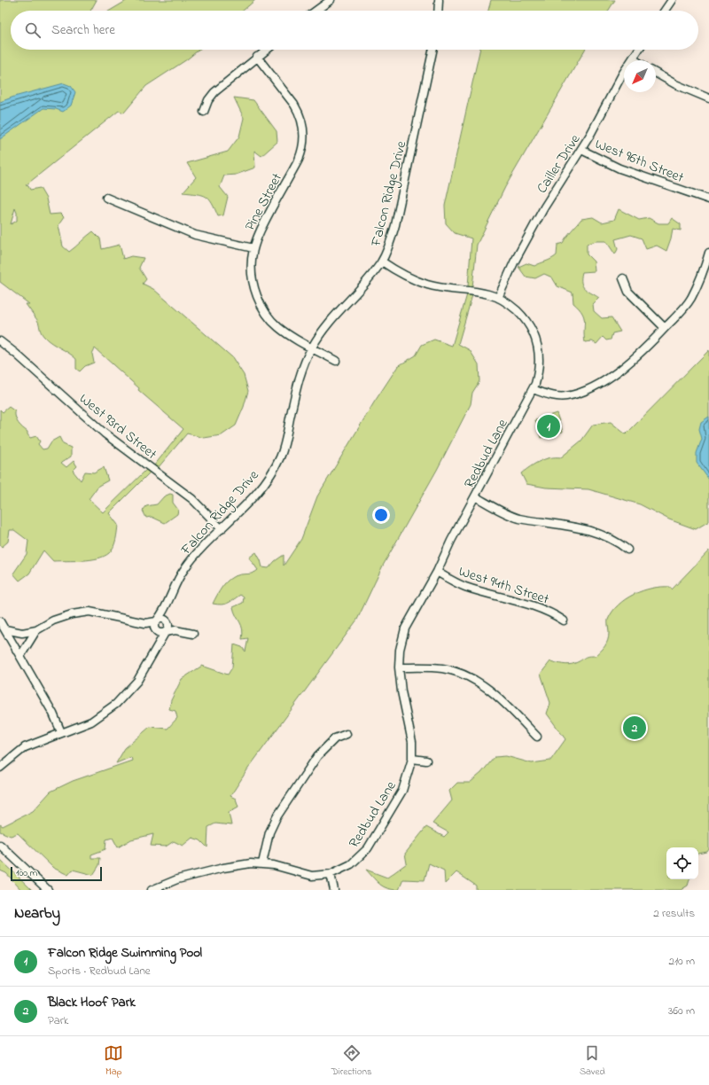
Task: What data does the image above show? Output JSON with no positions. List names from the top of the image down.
{
  "streets": {
    "street": [
      "West 96th Street",
      "Cailler Drive",
      "Falcon Ridge Drive",
      "Pine Street",
      "West 93rd Street",
      "Redbud Lane",
      "West 94th Street"
    ]
  },
  "crossings": [
    ["West 96th Street", "Cailler Drive"],
    ["Cailler Drive", "Redbud Lane"],
    ["Falcon Ridge Drive", "Pine Street"],
    ["Falcon Ridge Drive", "West 93rd Street"],
    ["Falcon Ridge Drive", "Redbud Lane"],
    ["Redbud Lane", "West 94th Street"]
  ],
  "scale_bar": "100 m",
  "north": "bottom left",
  "page": {
    "search": "Search here",
    "pins": ["1", "2"],
    "scale": "100 m",
    "heading": ["Nearby", "2 results"],
    "list": [
      {
        "mark": "1",
        "name": "Falcon Ridge Swimming Pool",
        "note": "Sports · Redbud Lane",
        "value": "210 m"
      },
      {
        "mark": "2",
        "name": "Black Hoof Park",
        "note": "Park",
        "value": "360 m"
      }
    ],
    "nav": ["Map", "Directions", "Saved"]
  }
}
